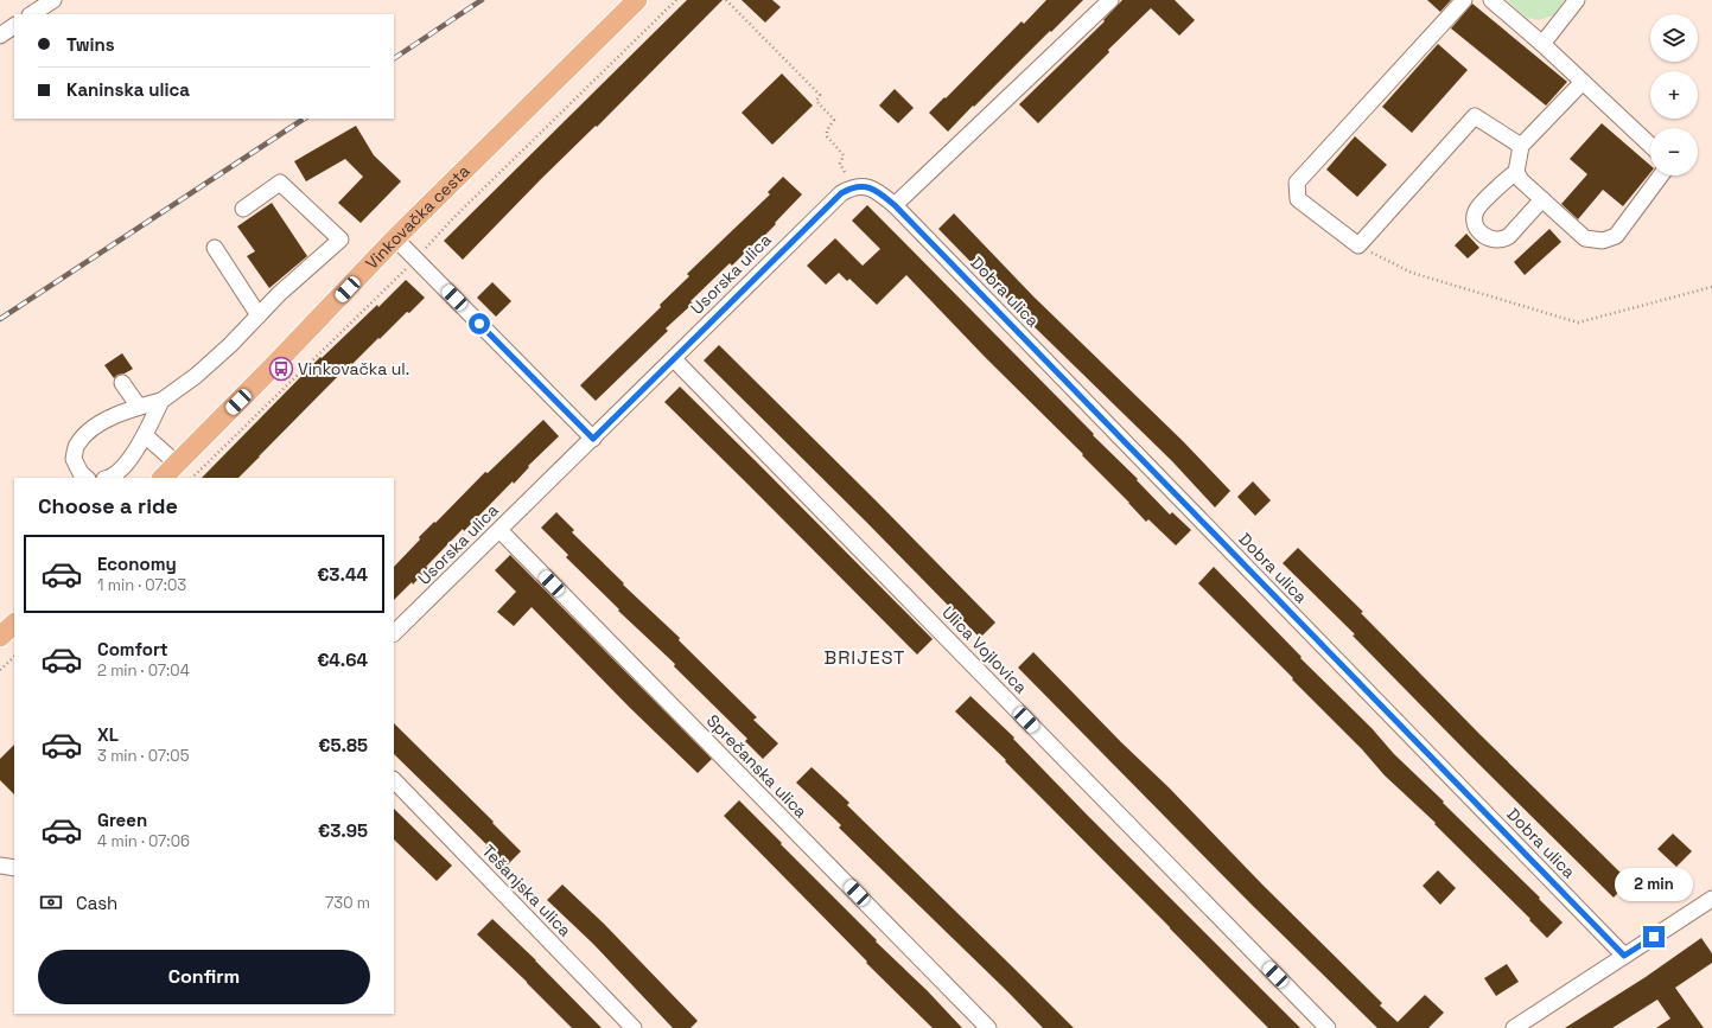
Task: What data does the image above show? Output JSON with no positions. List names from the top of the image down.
{
  "streets": {
    "main road": ["Vinkovačka cesta"],
    "street": [
      "Usorska ulica",
      "Dobra ulica",
      "Ulica Vojlovica",
      "Sprečanska ulica",
      "Tešanjska ulica"
    ]
  },
  "crossings": [
    ["Usorska ulica", "Ulica Vojlovica"],
    ["Usorska ulica", "Sprečanska ulica"]
  ],
  "districts": ["BRIJEST"],
  "places": {
    "bus stop": ["Vinkovačka ul."]
  },
  "page": {
    "map_buttons": ["+", "−"],
    "banner": ["Twins", "Kaninska ulica"],
    "heading": "Choose a ride",
    "list": [
      {
        "name": "Economy",
        "note": "1 min · 07:03",
        "value": "€3.44"
      },
      {
        "name": "Comfort",
        "note": "2 min · 07:04",
        "value": "€4.64"
      },
      {
        "name": "XL",
        "note": "3 min · 07:05",
        "value": "€5.85"
      },
      {
        "name": "Green",
        "note": "4 min · 07:06",
        "value": "€3.95"
      }
    ],
    "bubble": "2 min",
    "pay": ["Cash", "730 m"],
    "buttons": "Confirm"
  }
}
